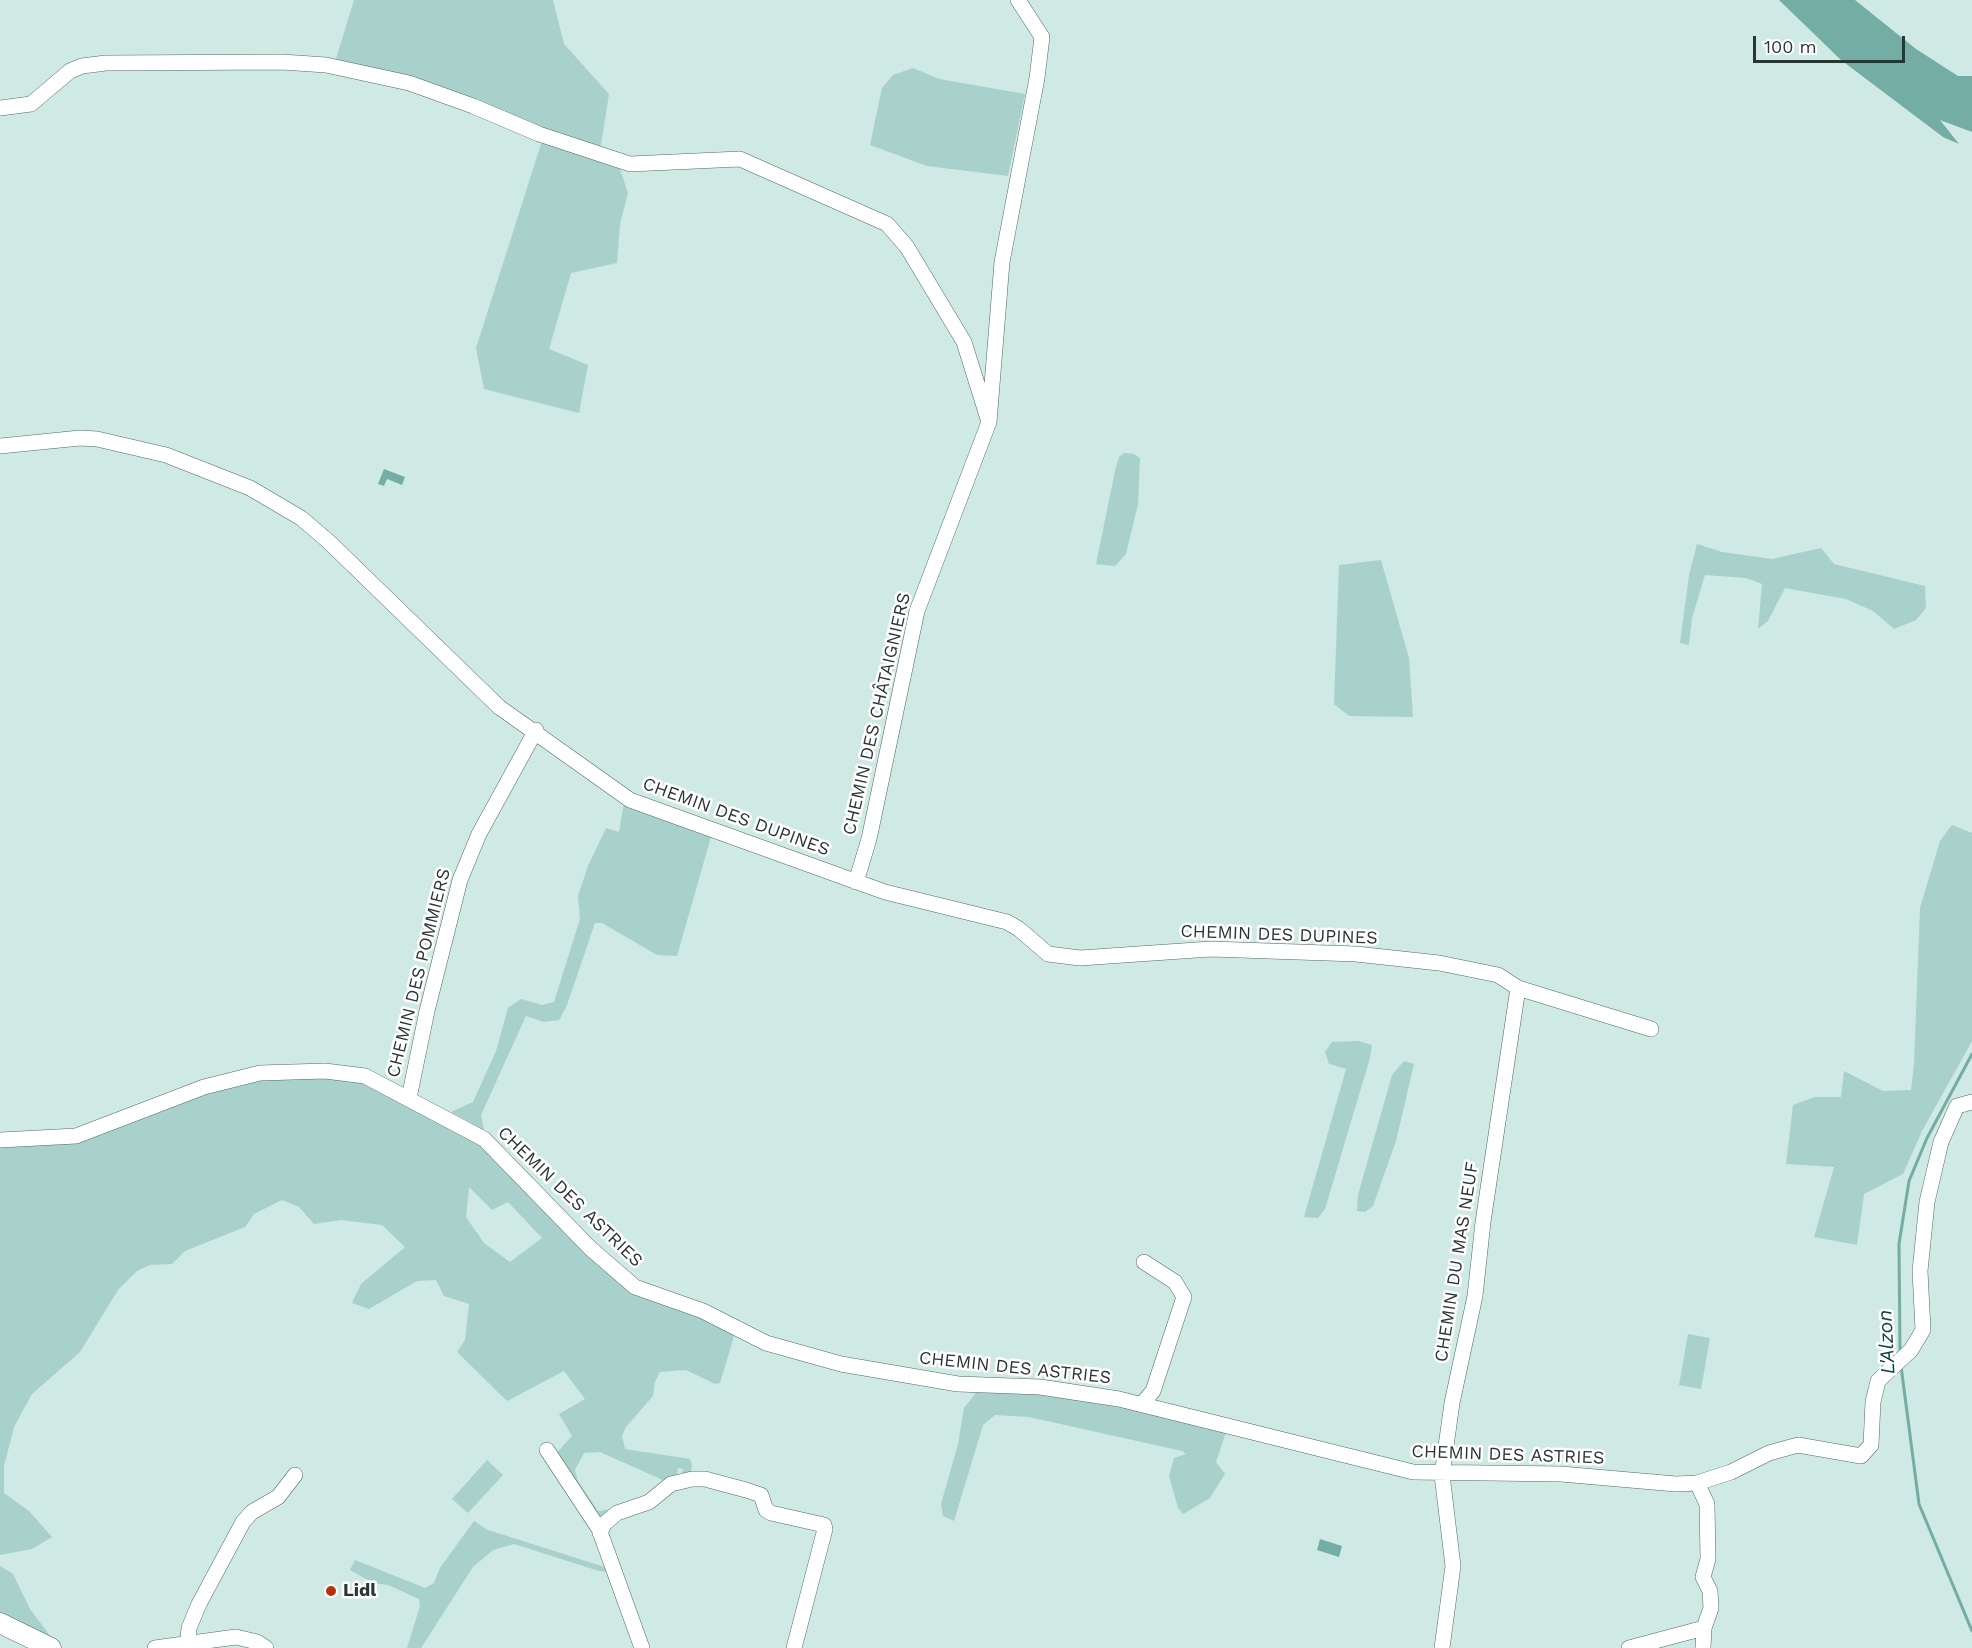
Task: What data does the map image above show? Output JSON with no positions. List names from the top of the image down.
{
  "streets": {
    "street": [
      "CHEMIN DES CHÂTAIGNIERS",
      "CHEMIN DES DUPINES",
      "CHEMIN DES POMMIERS",
      "CHEMIN DES ASTRIES",
      "CHEMIN DU MAS NEUF"
    ]
  },
  "crossings": [
    ["CHEMIN DES CHÂTAIGNIERS", "CHEMIN DES DUPINES"],
    ["CHEMIN DES DUPINES", "CHEMIN DES POMMIERS"],
    ["CHEMIN DES DUPINES", "CHEMIN DU MAS NEUF"],
    ["CHEMIN DES POMMIERS", "CHEMIN DES ASTRIES"],
    ["CHEMIN DES ASTRIES", "CHEMIN DU MAS NEUF"]
  ],
  "water": ["L'Alzon"],
  "places": ["Lidl"],
  "scale_bar": "100 m"
}
